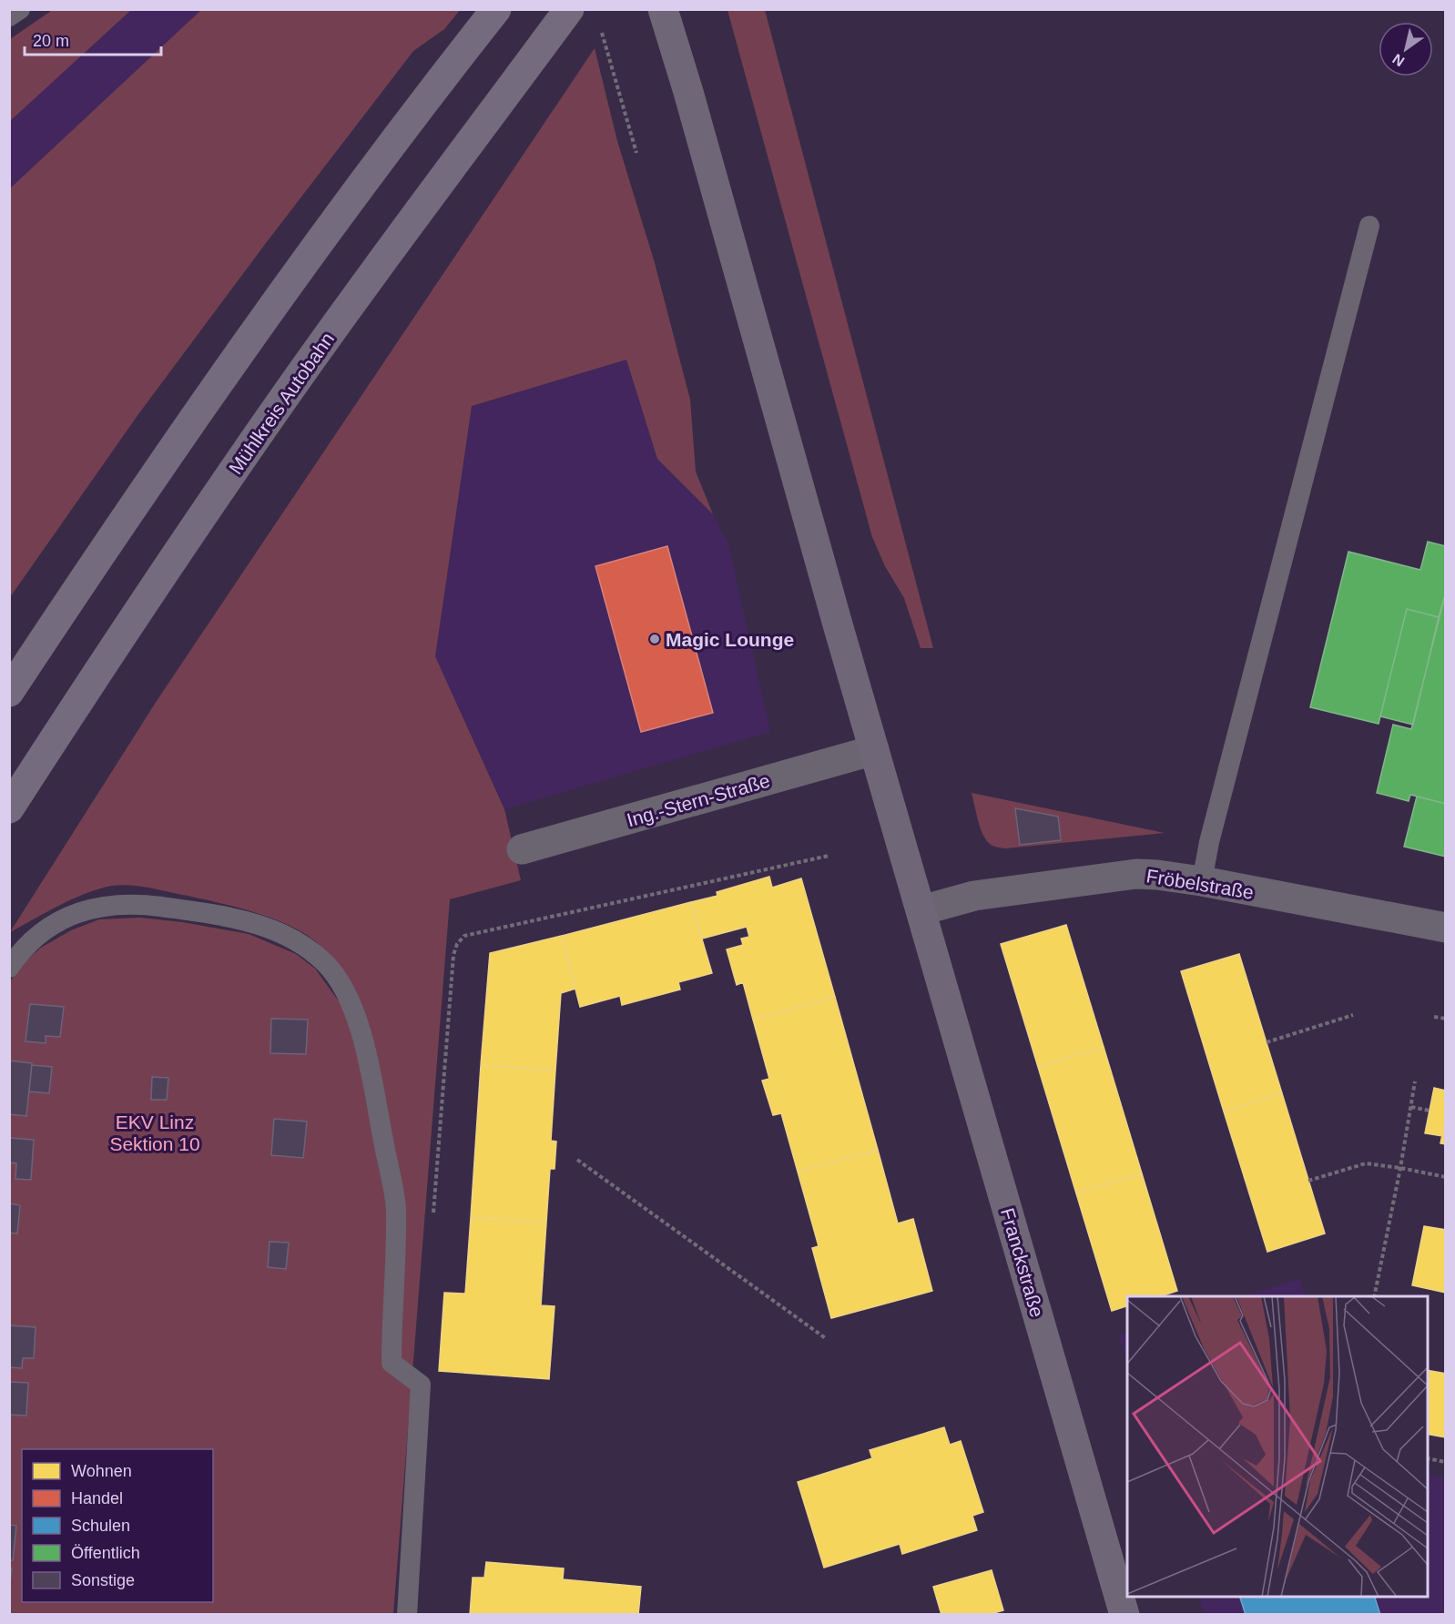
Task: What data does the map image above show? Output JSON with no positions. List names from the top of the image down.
{
  "streets": {
    "highway": ["Mühlkreis Autobahn"],
    "main road": ["Franckstraße"],
    "street": ["Ing.-Stern-Straße", "Fröbelstraße"]
  },
  "crossings": [
    ["Ing.-Stern-Straße", "Franckstraße"],
    ["Fröbelstraße", "Franckstraße"]
  ],
  "parks": ["EKV Linz Sektion 10"],
  "places": ["Magic Lounge"],
  "legend": [
    "Wohnen",
    "Handel",
    "Schulen",
    "Öffentlich",
    "Sonstige"
  ],
  "scale_bar": "20 m",
  "north": "bottom left"
}
